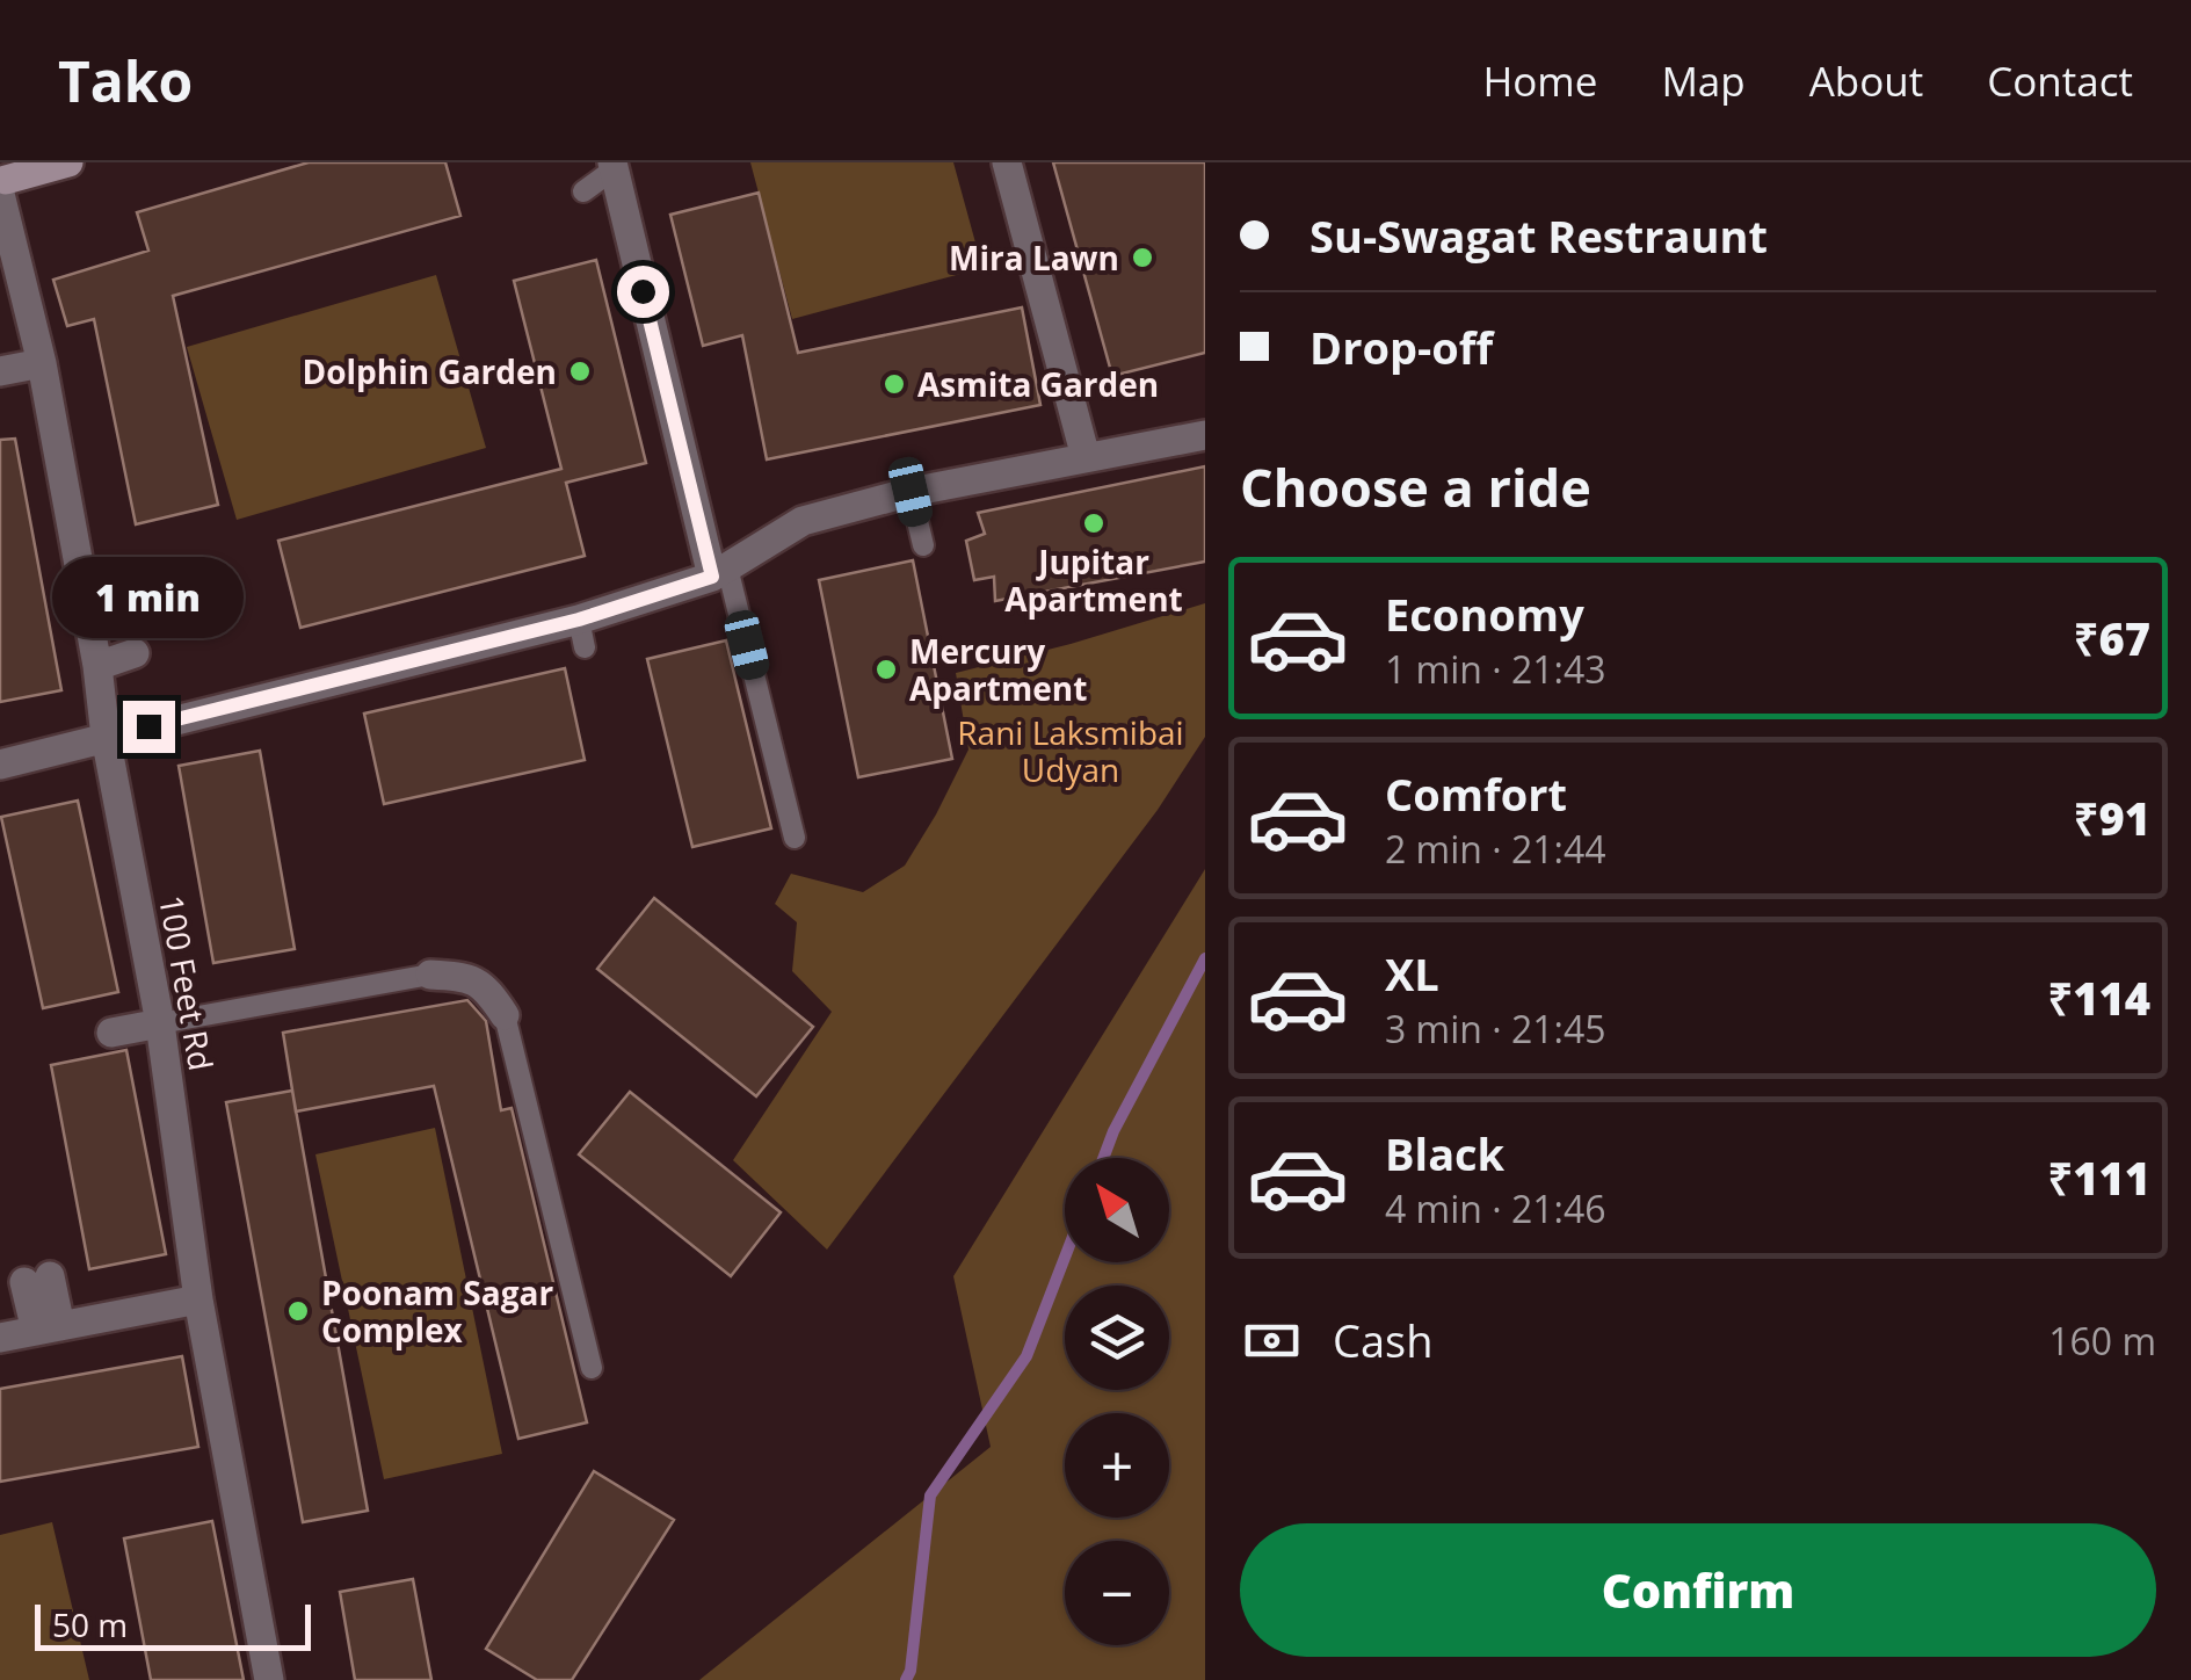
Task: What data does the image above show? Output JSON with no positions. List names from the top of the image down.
{
  "streets": {
    "street": ["100 Feet Rd"]
  },
  "parks": ["Rani Laksmibai Udyan"],
  "places": [
    "Mira Lawn",
    "Dolphin Garden",
    "Asmita Garden",
    "Jupitar Apartment",
    "Mercury Apartment",
    "Poonam Sagar Complex"
  ],
  "scale_bar": "50 m",
  "north": "top left",
  "page": {
    "header": "Tako",
    "nav": [
      "Home",
      "Map",
      "About",
      "Contact"
    ],
    "banner": ["Su-Swagat Restraunt", "Drop-off"],
    "heading": "Choose a ride",
    "bubble": "1 min",
    "list": [
      {
        "name": "Economy",
        "note": "1 min · 21:43",
        "value": "₹67"
      },
      {
        "name": "Comfort",
        "note": "2 min · 21:44",
        "value": "₹91"
      },
      {
        "name": "XL",
        "note": "3 min · 21:45",
        "value": "₹114"
      },
      {
        "name": "Black",
        "note": "4 min · 21:46",
        "value": "₹111"
      }
    ],
    "map_buttons": ["+", "−"],
    "pay": ["Cash", "160 m"],
    "buttons": "Confirm",
    "scale": "50 m"
  }
}
